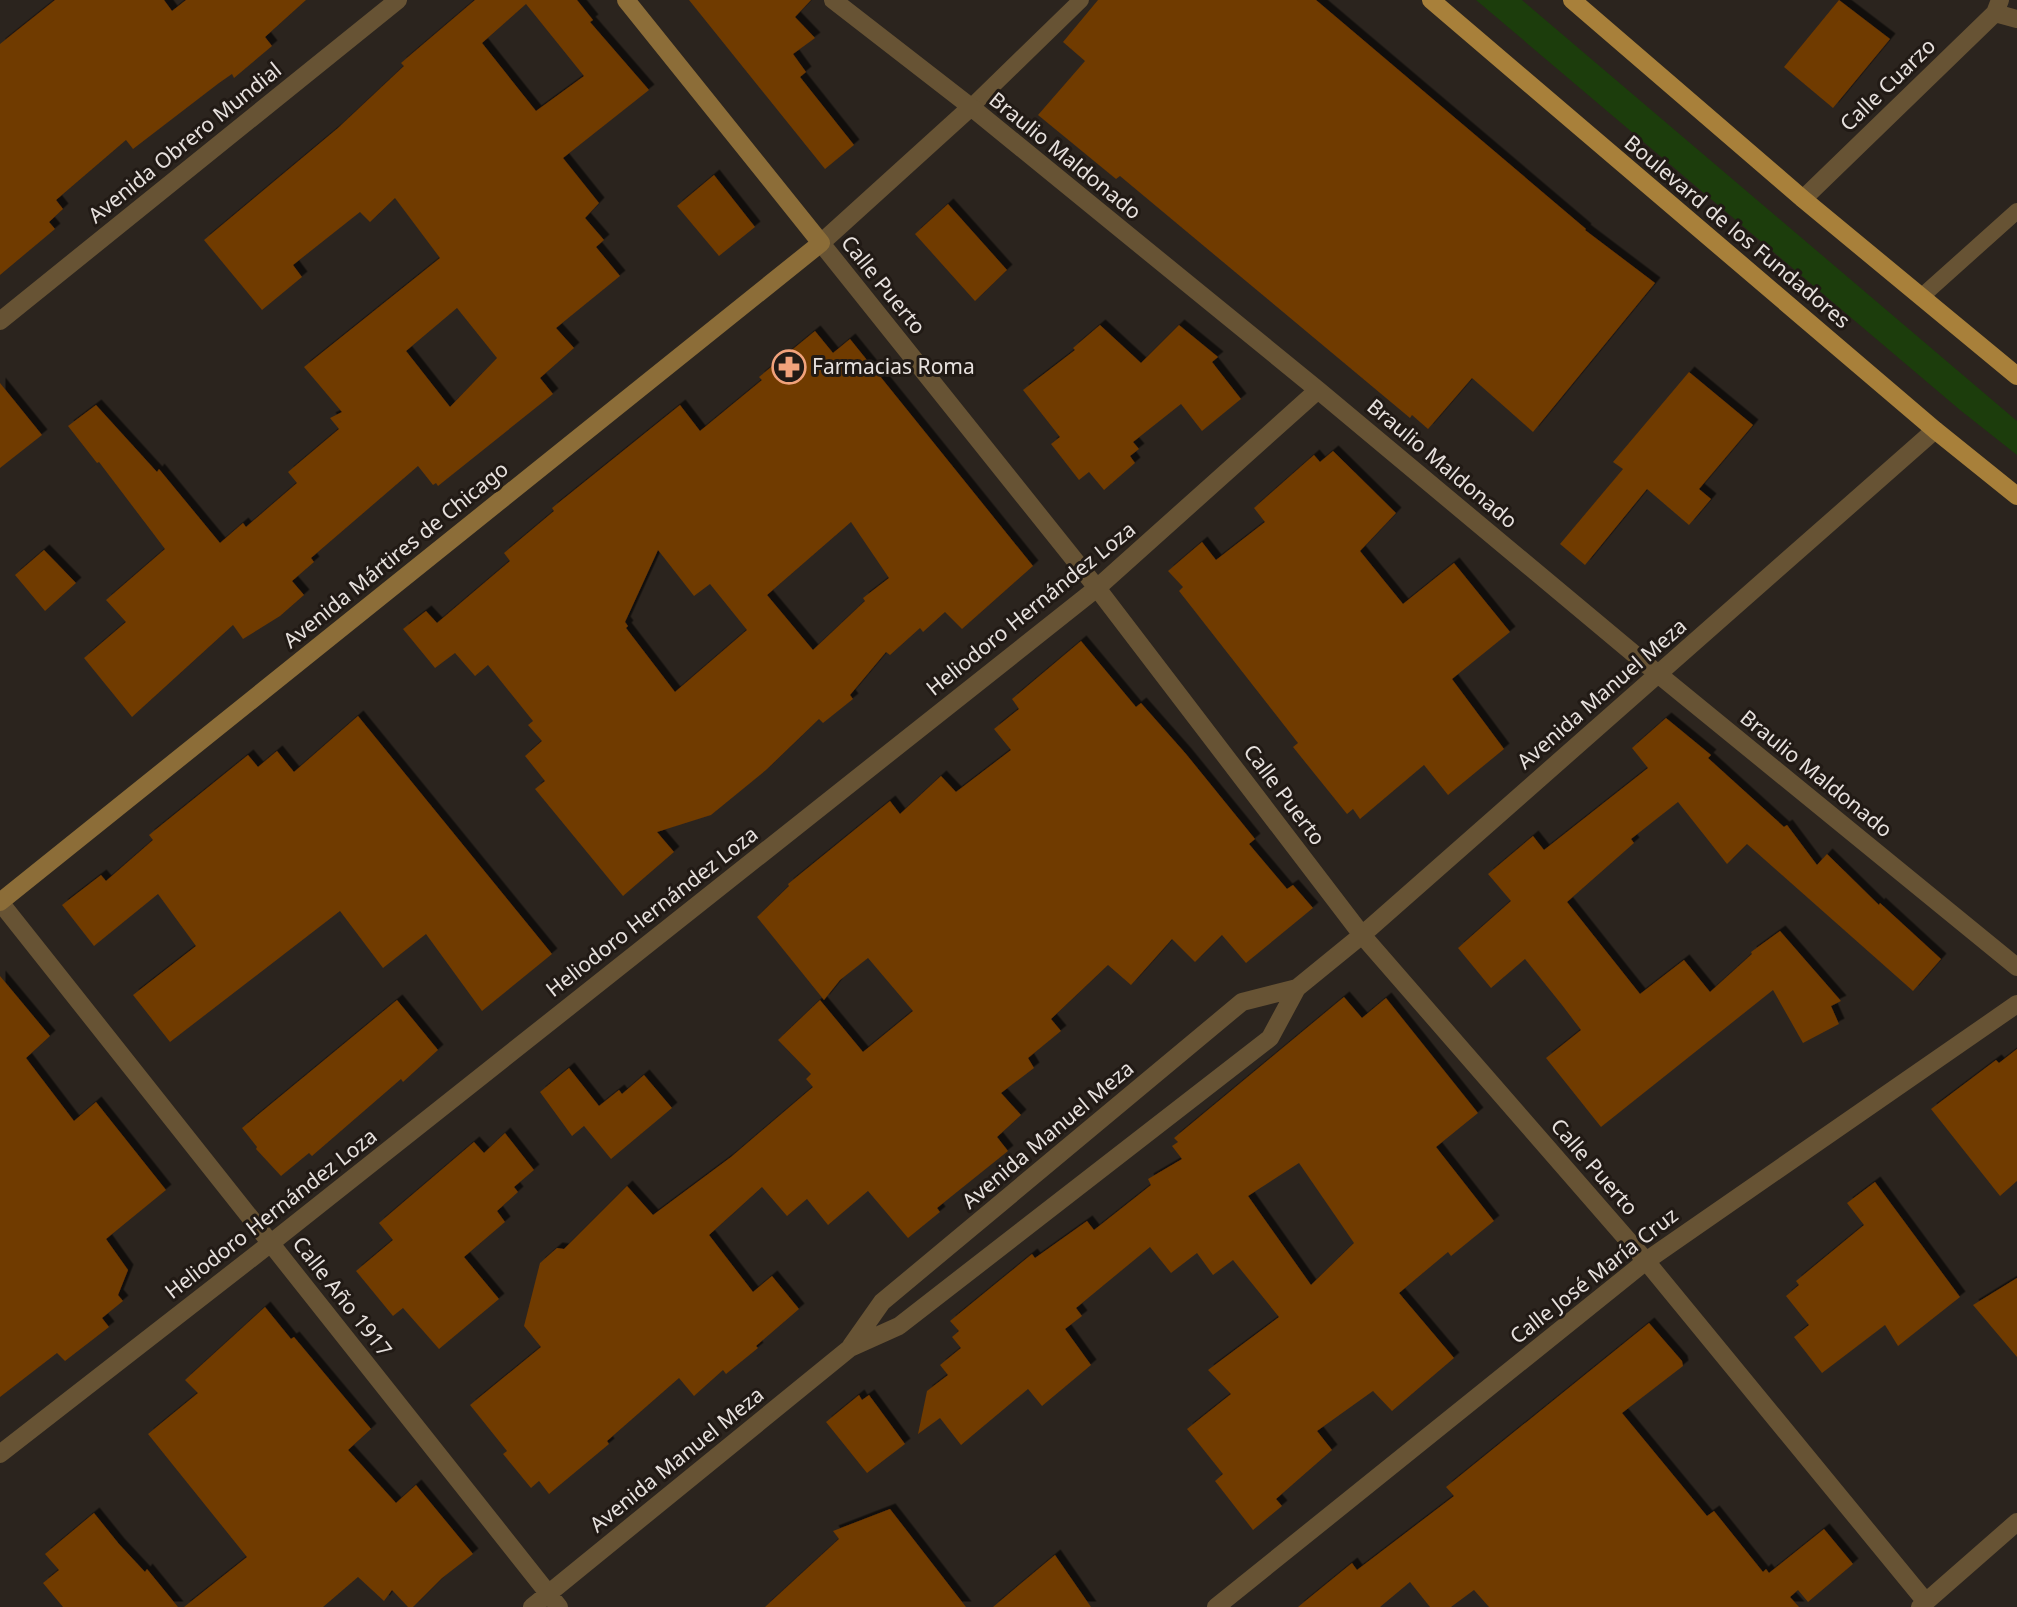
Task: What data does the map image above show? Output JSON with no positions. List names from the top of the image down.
{
  "streets": {
    "main road": ["Boulevard de los Fundadores"],
    "street": [
      "Calle Cuarzo",
      "Avenida Obrero Mundial",
      "Braulio Maldonado",
      "Calle Puerto",
      "Avenida Mártires de Chicago",
      "Heliodoro Hernández Loza",
      "Avenida Manuel Meza",
      "Calle José María Cruz",
      "Calle Año 1917"
    ]
  },
  "crossings": [
    ["Braulio Maldonado", "Heliodoro Hernández Loza"],
    ["Braulio Maldonado", "Avenida Manuel Meza"],
    ["Boulevard de los Fundadores", "Avenida Manuel Meza"],
    ["Calle Puerto", "Avenida Mártires de Chicago"],
    ["Calle Puerto", "Heliodoro Hernández Loza"],
    ["Calle Puerto", "Avenida Manuel Meza"],
    ["Calle Puerto", "Calle José María Cruz"],
    ["Avenida Mártires de Chicago", "Calle Año 1917"],
    ["Heliodoro Hernández Loza", "Calle Año 1917"],
    ["Avenida Manuel Meza", "Calle Año 1917"]
  ],
  "places": {
    "pharmacy": ["Farmacias Roma"]
  }
}
